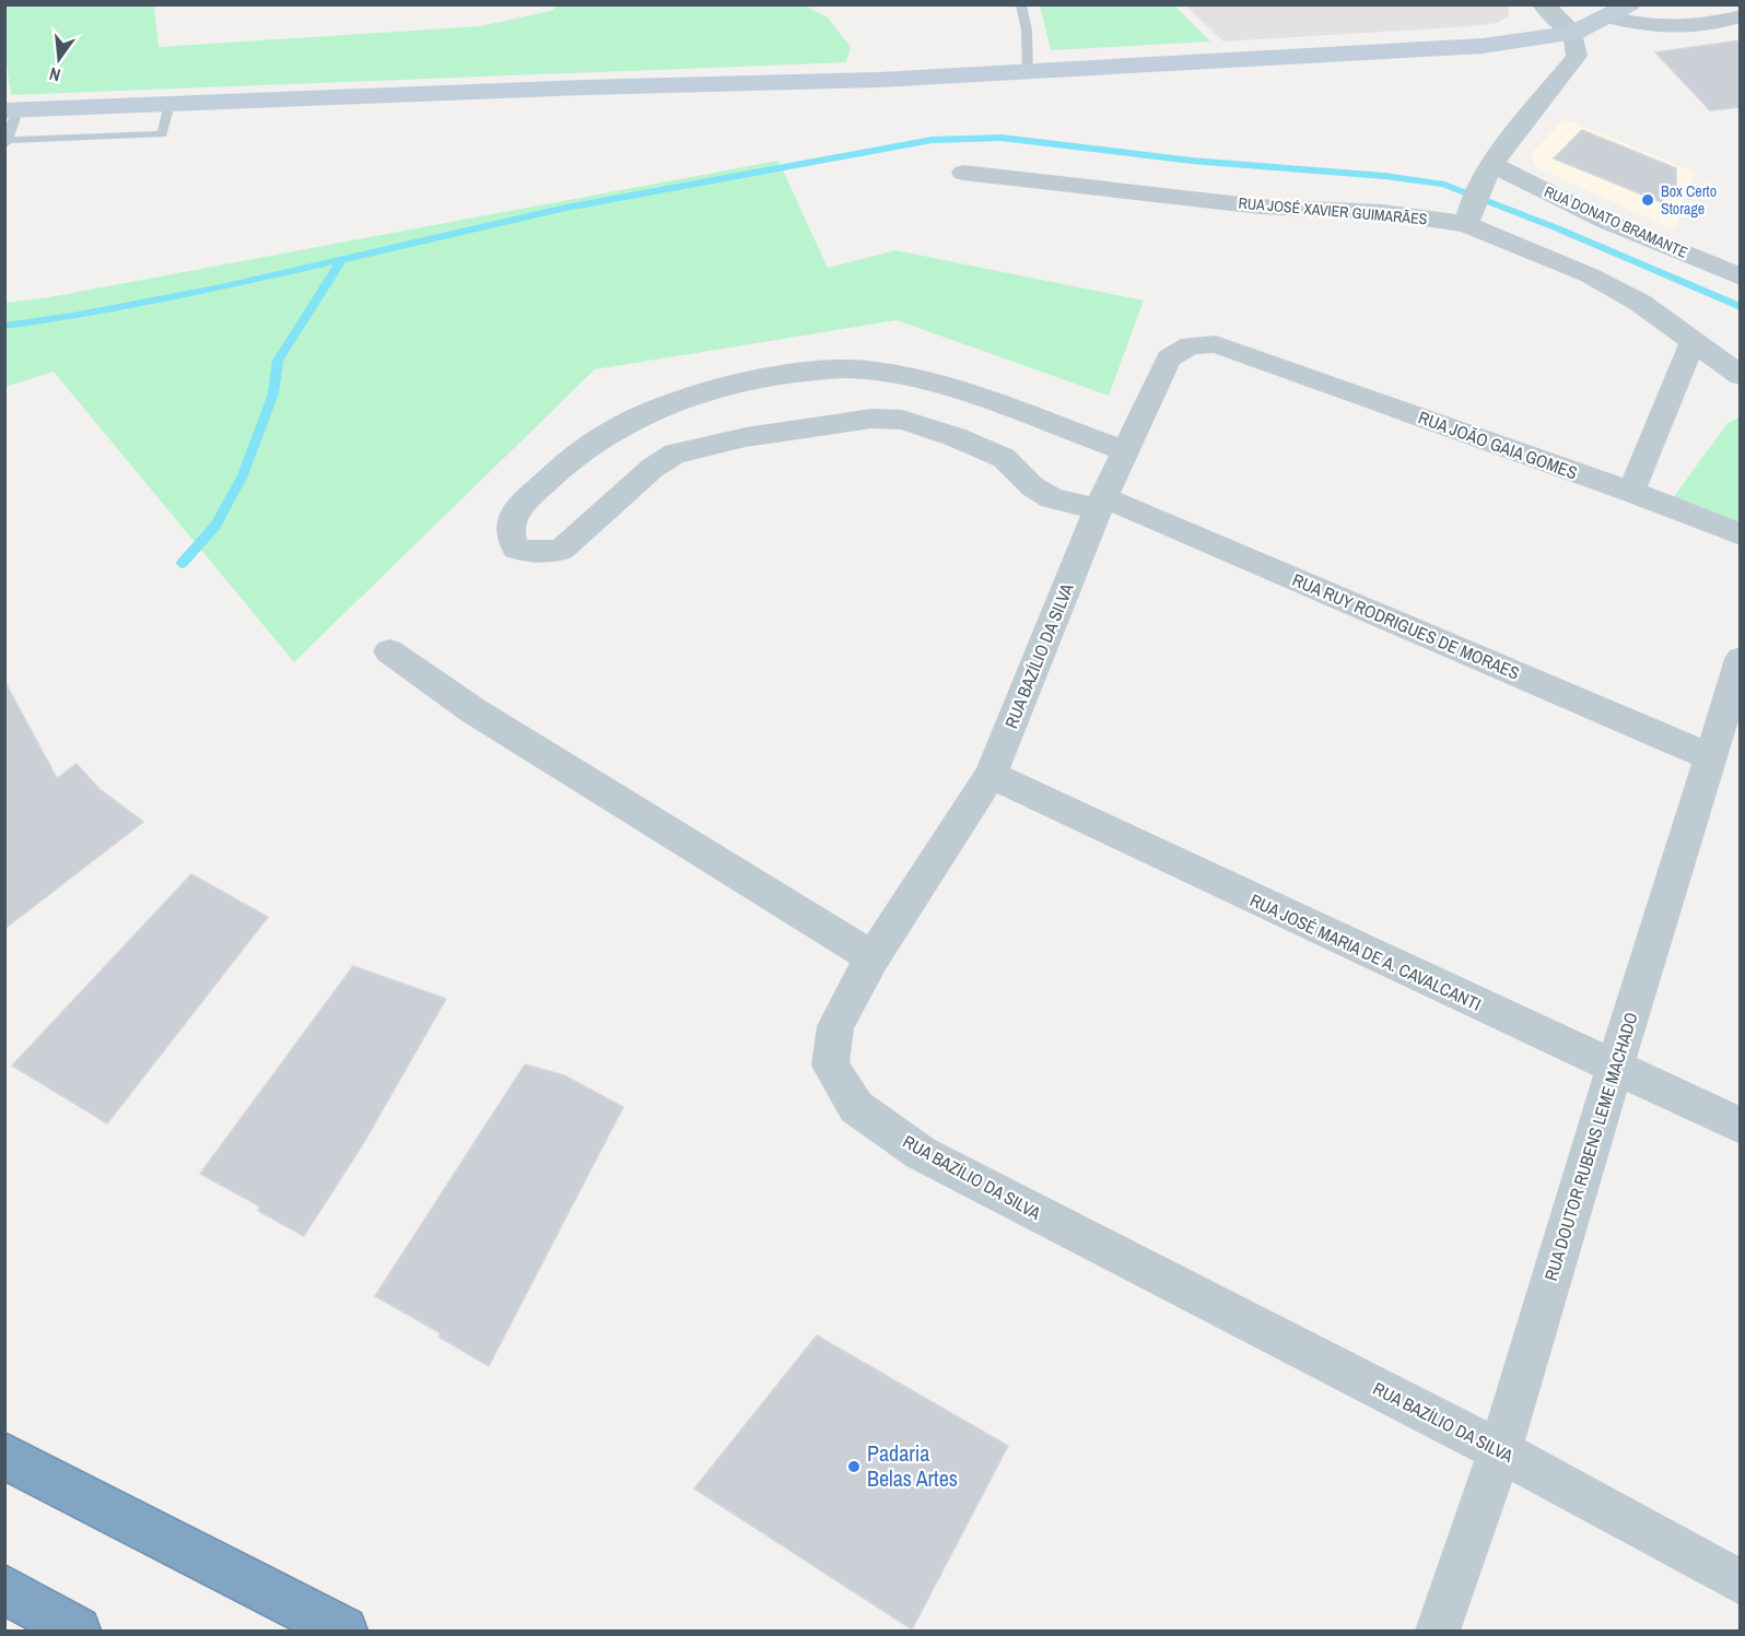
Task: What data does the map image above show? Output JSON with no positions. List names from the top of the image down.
{
  "streets": {
    "street": [
      "RUA JOSÉ XAVIER GUIMARÃES",
      "RUA DONATO BRAMANTE",
      "RUA JOÃO GAIA GOMES",
      "RUA RUY RODRIGUES DE MORAES",
      "RUA BAZÍLIO DA SILVA",
      "RUA JOSÉ MARIA DE A. CAVALCANTI",
      "RUA DOUTOR RUBENS LEME MACHADO"
    ]
  },
  "crossings": [
    ["RUA JOÃO GAIA GOMES", "RUA BAZÍLIO DA SILVA"],
    ["RUA RUY RODRIGUES DE MORAES", "RUA BAZÍLIO DA SILVA"],
    ["RUA RUY RODRIGUES DE MORAES", "RUA DOUTOR RUBENS LEME MACHADO"],
    ["RUA BAZÍLIO DA SILVA", "RUA JOSÉ MARIA DE A. CAVALCANTI"],
    ["RUA BAZÍLIO DA SILVA", "RUA DOUTOR RUBENS LEME MACHADO"],
    ["RUA JOSÉ MARIA DE A. CAVALCANTI", "RUA DOUTOR RUBENS LEME MACHADO"]
  ],
  "places": ["Box Certo Storage", "Padaria Belas Artes"],
  "north": "bottom"
}
